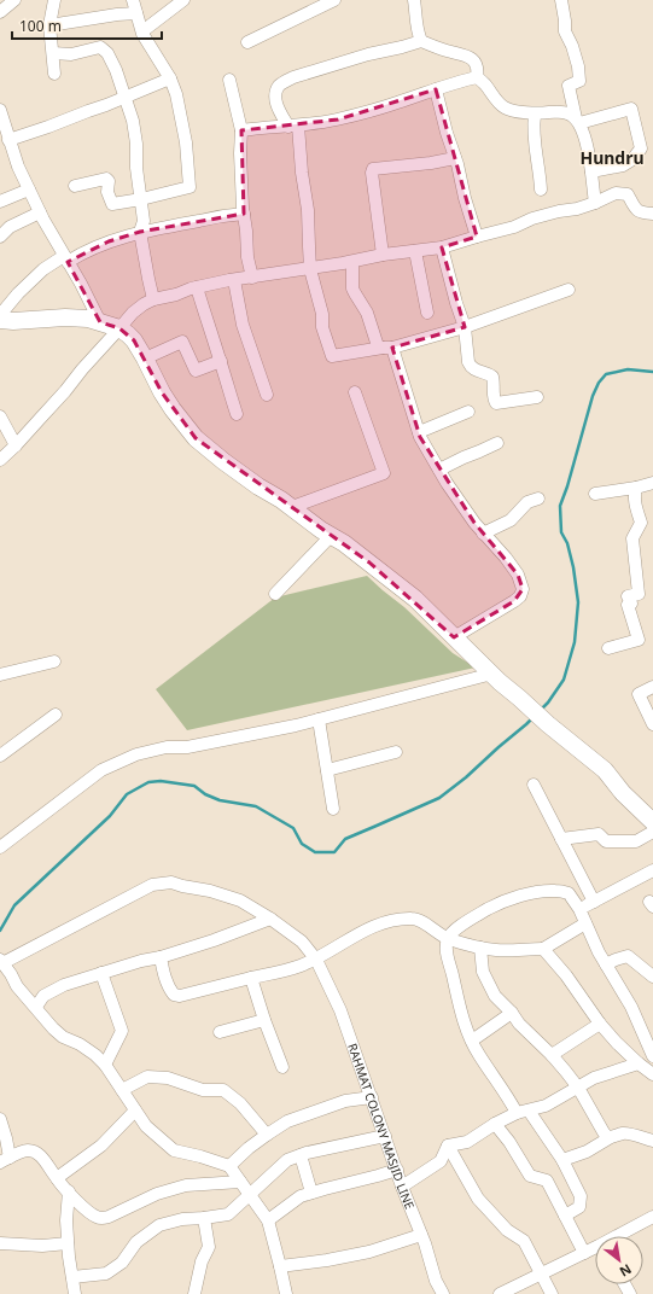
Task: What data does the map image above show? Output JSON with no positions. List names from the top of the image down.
{
  "streets": {
    "street": ["RAHMAT COLONY MASJID LINE"]
  },
  "districts": ["Hundru"],
  "scale_bar": "100 m",
  "north": "bottom right"
}
